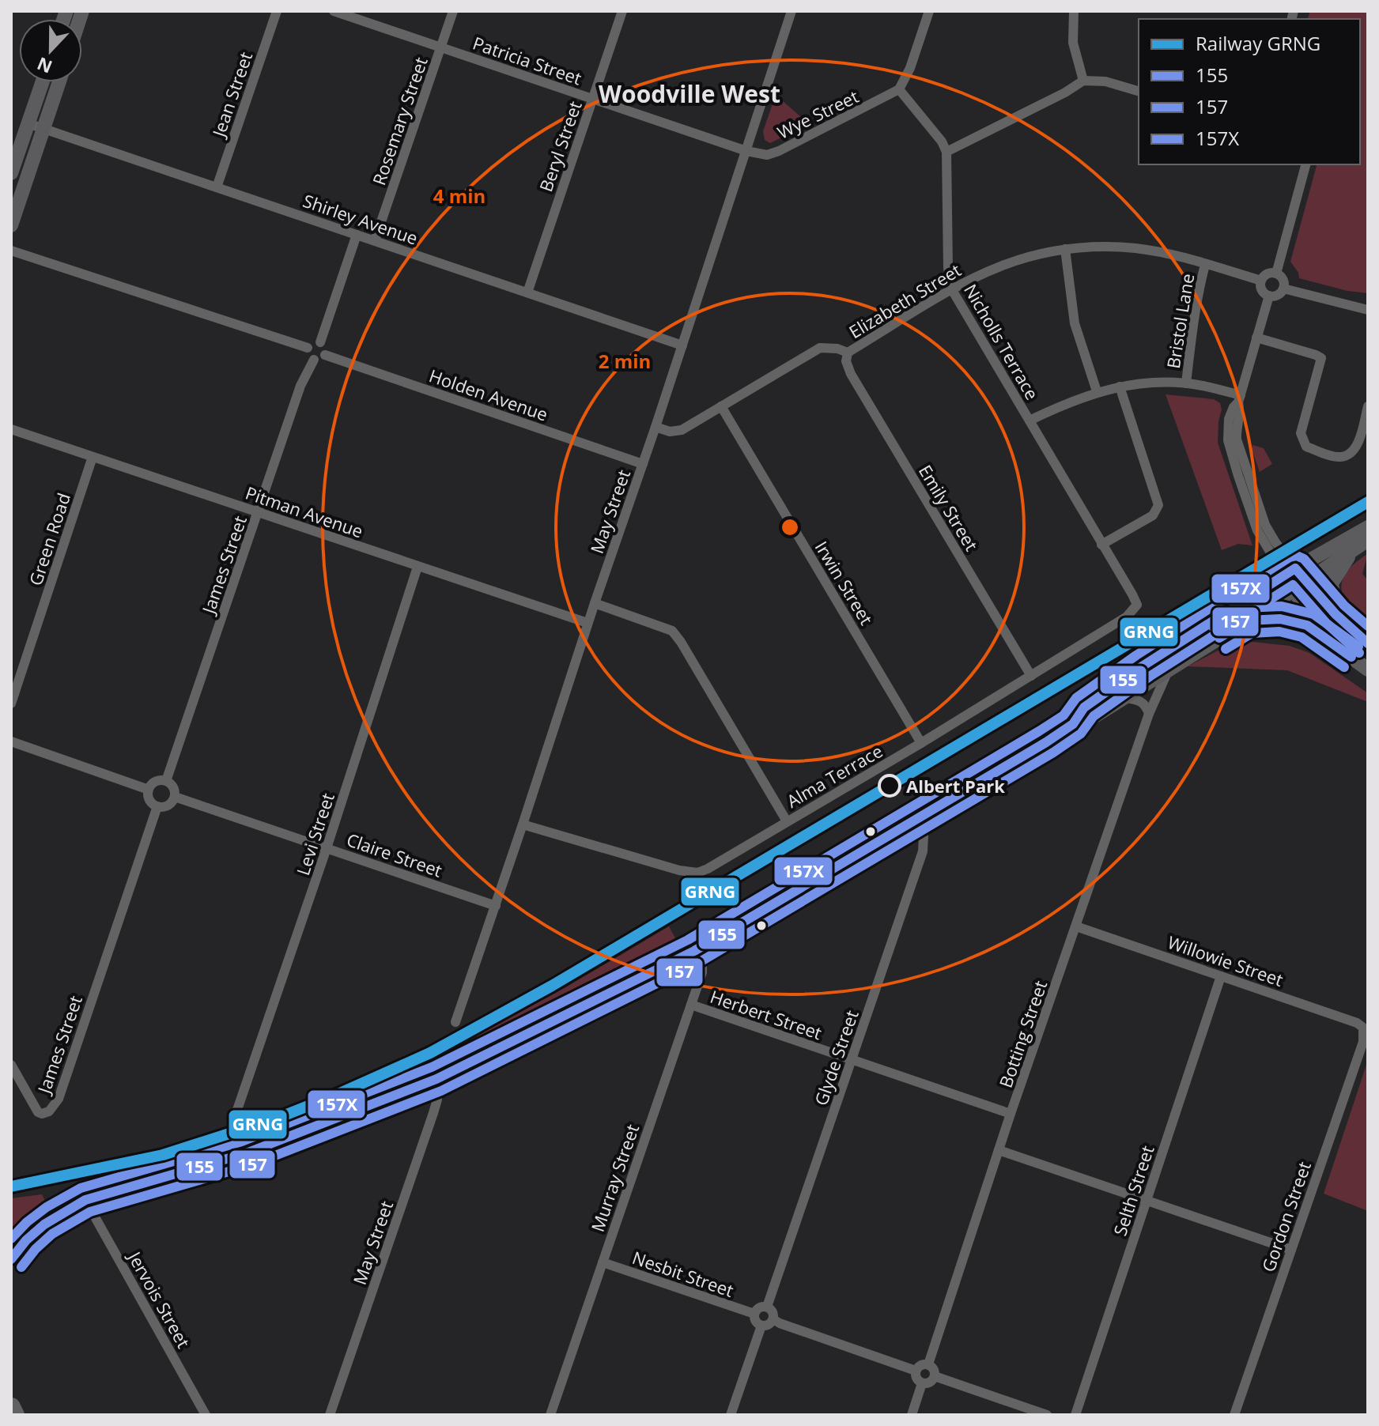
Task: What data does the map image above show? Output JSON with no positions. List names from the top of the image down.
{
  "streets": {
    "street": [
      "Patricia Street",
      "Jean Street",
      "Wye Street",
      "Rosemary Street",
      "Beryl Street",
      "Shirley Avenue",
      "Elizabeth Street",
      "Bristol Lane",
      "Nicholls Terrace",
      "Holden Avenue",
      "Emily Street",
      "Pitman Avenue",
      "May Street",
      "Green Road",
      "James Street",
      "Irwin Street",
      "Alma Terrace",
      "Levi Street",
      "Claire Street",
      "Willowie Street",
      "Herbert Street",
      "Botting Street",
      "Glyde Street",
      "Murray Street",
      "Selth Street",
      "Gordon Street",
      "Nesbit Street",
      "Jervois Street"
    ]
  },
  "crossings": [
    ["Patricia Street", "Wye Street"],
    ["Patricia Street", "Rosemary Street"],
    ["Patricia Street", "Beryl Street"],
    ["Patricia Street", "May Street"],
    ["Jean Street", "Shirley Avenue"],
    ["Wye Street", "May Street"],
    ["Rosemary Street", "Shirley Avenue"],
    ["Beryl Street", "Shirley Avenue"],
    ["Shirley Avenue", "May Street"],
    ["Elizabeth Street", "Bristol Lane"],
    ["Elizabeth Street", "Nicholls Terrace"],
    ["Elizabeth Street", "Emily Street"],
    ["Elizabeth Street", "May Street"],
    ["Elizabeth Street", "Irwin Street"],
    ["Nicholls Terrace", "Alma Terrace"],
    ["Holden Avenue", "May Street"],
    ["Holden Avenue", "James Street"],
    ["Emily Street", "Alma Terrace"],
    ["Pitman Avenue", "May Street"],
    ["Pitman Avenue", "Green Road"],
    ["Pitman Avenue", "James Street"],
    ["Pitman Avenue", "Levi Street"],
    ["May Street", "Alma Terrace"],
    ["May Street", "Claire Street"],
    ["James Street", "Claire Street"],
    ["Irwin Street", "Alma Terrace"],
    ["Levi Street", "Claire Street"],
    ["Willowie Street", "Botting Street"],
    ["Willowie Street", "Selth Street"],
    ["Willowie Street", "Gordon Street"],
    ["Herbert Street", "Botting Street"],
    ["Herbert Street", "Glyde Street"],
    ["Herbert Street", "Murray Street"],
    ["Glyde Street", "Nesbit Street"],
    ["Murray Street", "Nesbit Street"]
  ],
  "districts": ["Woodville West"],
  "places": ["Albert Park"],
  "lines": [
    "rail line GRNG",
    "transit line 157X",
    "transit line 155",
    "transit line 157"
  ],
  "legend": [
    "Railway GRNG",
    "155",
    "157",
    "157X"
  ],
  "north": "bottom",
  "rings": ["4 min", "2 min"]
}
